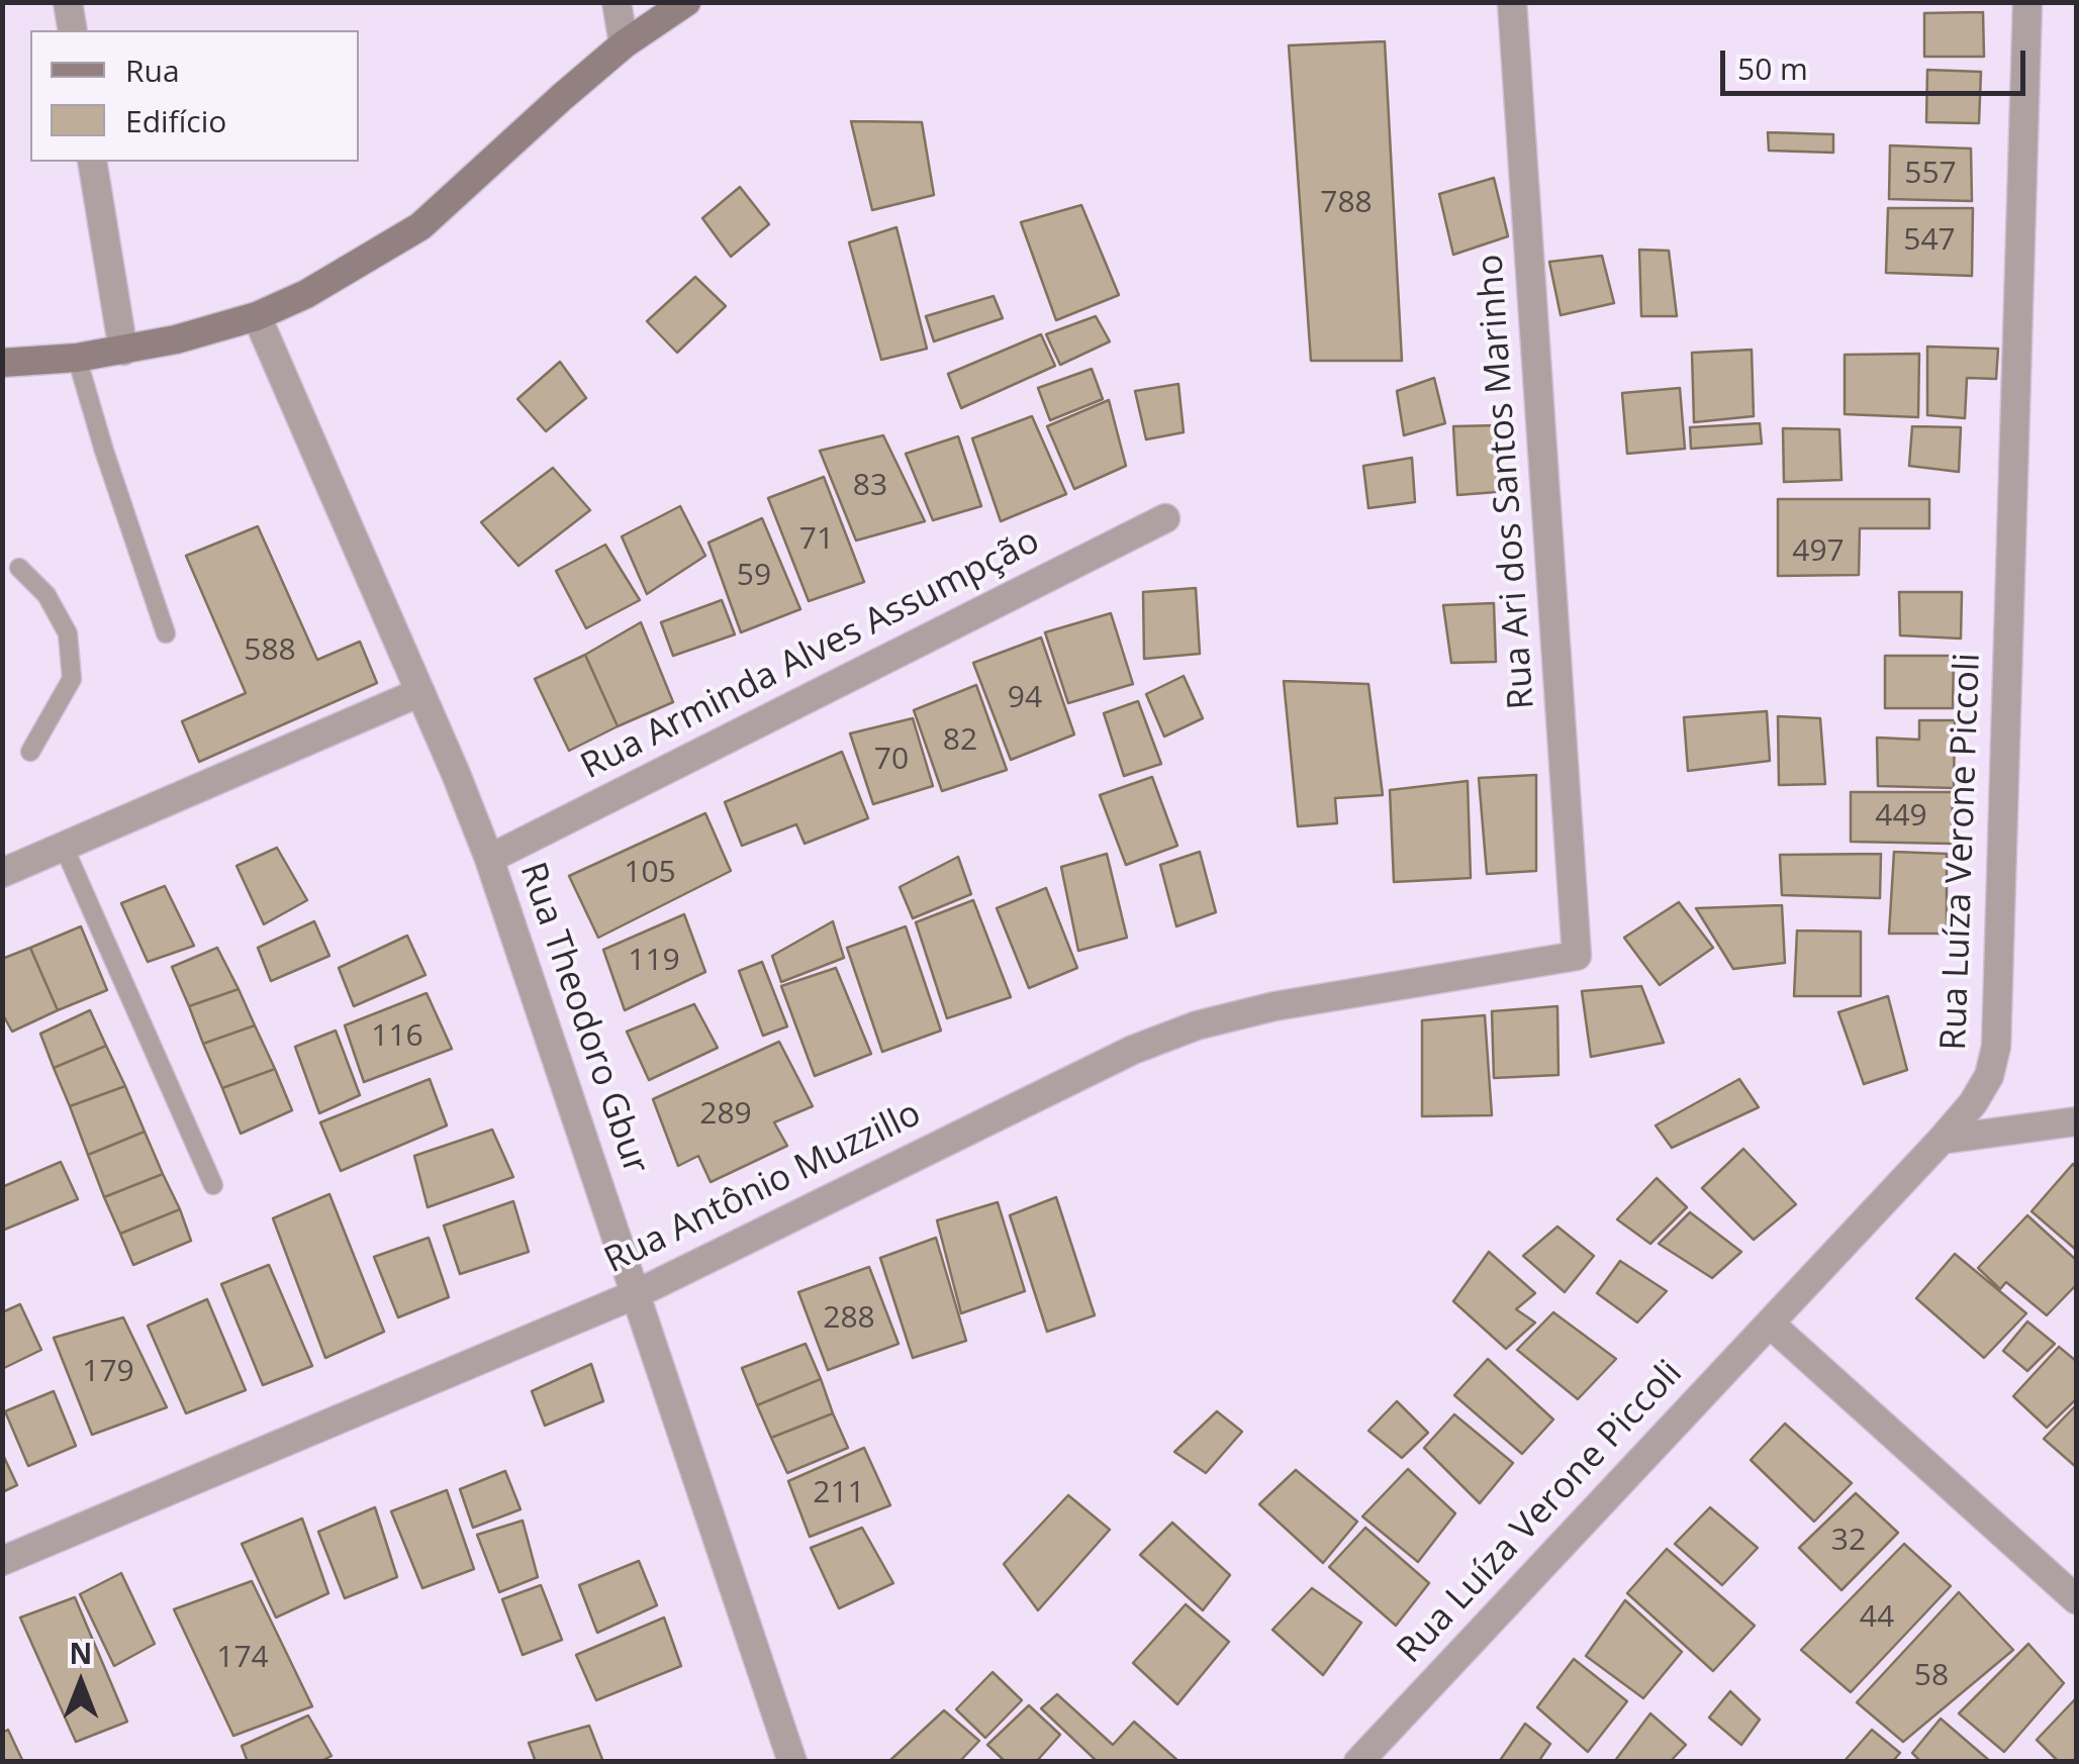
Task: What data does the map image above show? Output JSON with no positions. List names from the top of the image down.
{
  "streets": {
    "street": [
      "Rua Ari dos Santos Marinho",
      "Rua Arminda Alves Assumpção",
      "Rua Luíza Verone Piccoli",
      "Rua Theodoro Gbur",
      "Rua Antônio Muzzillo"
    ]
  },
  "crossings": [
    ["Rua Ari dos Santos Marinho", "Rua Antônio Muzzillo"],
    ["Rua Arminda Alves Assumpção", "Rua Theodoro Gbur"],
    ["Rua Theodoro Gbur", "Rua Antônio Muzzillo"]
  ],
  "house_numbers": [
    "557",
    "788",
    "547",
    "83",
    "71",
    "497",
    "59",
    "588",
    "94",
    "82",
    "70",
    "449",
    "105",
    "119",
    "116",
    "289",
    "288",
    "179",
    "211",
    "32",
    "44",
    "174",
    "58"
  ],
  "legend": ["Rua", "Edifício"],
  "scale_bar": "50 m",
  "north": "top"
}
